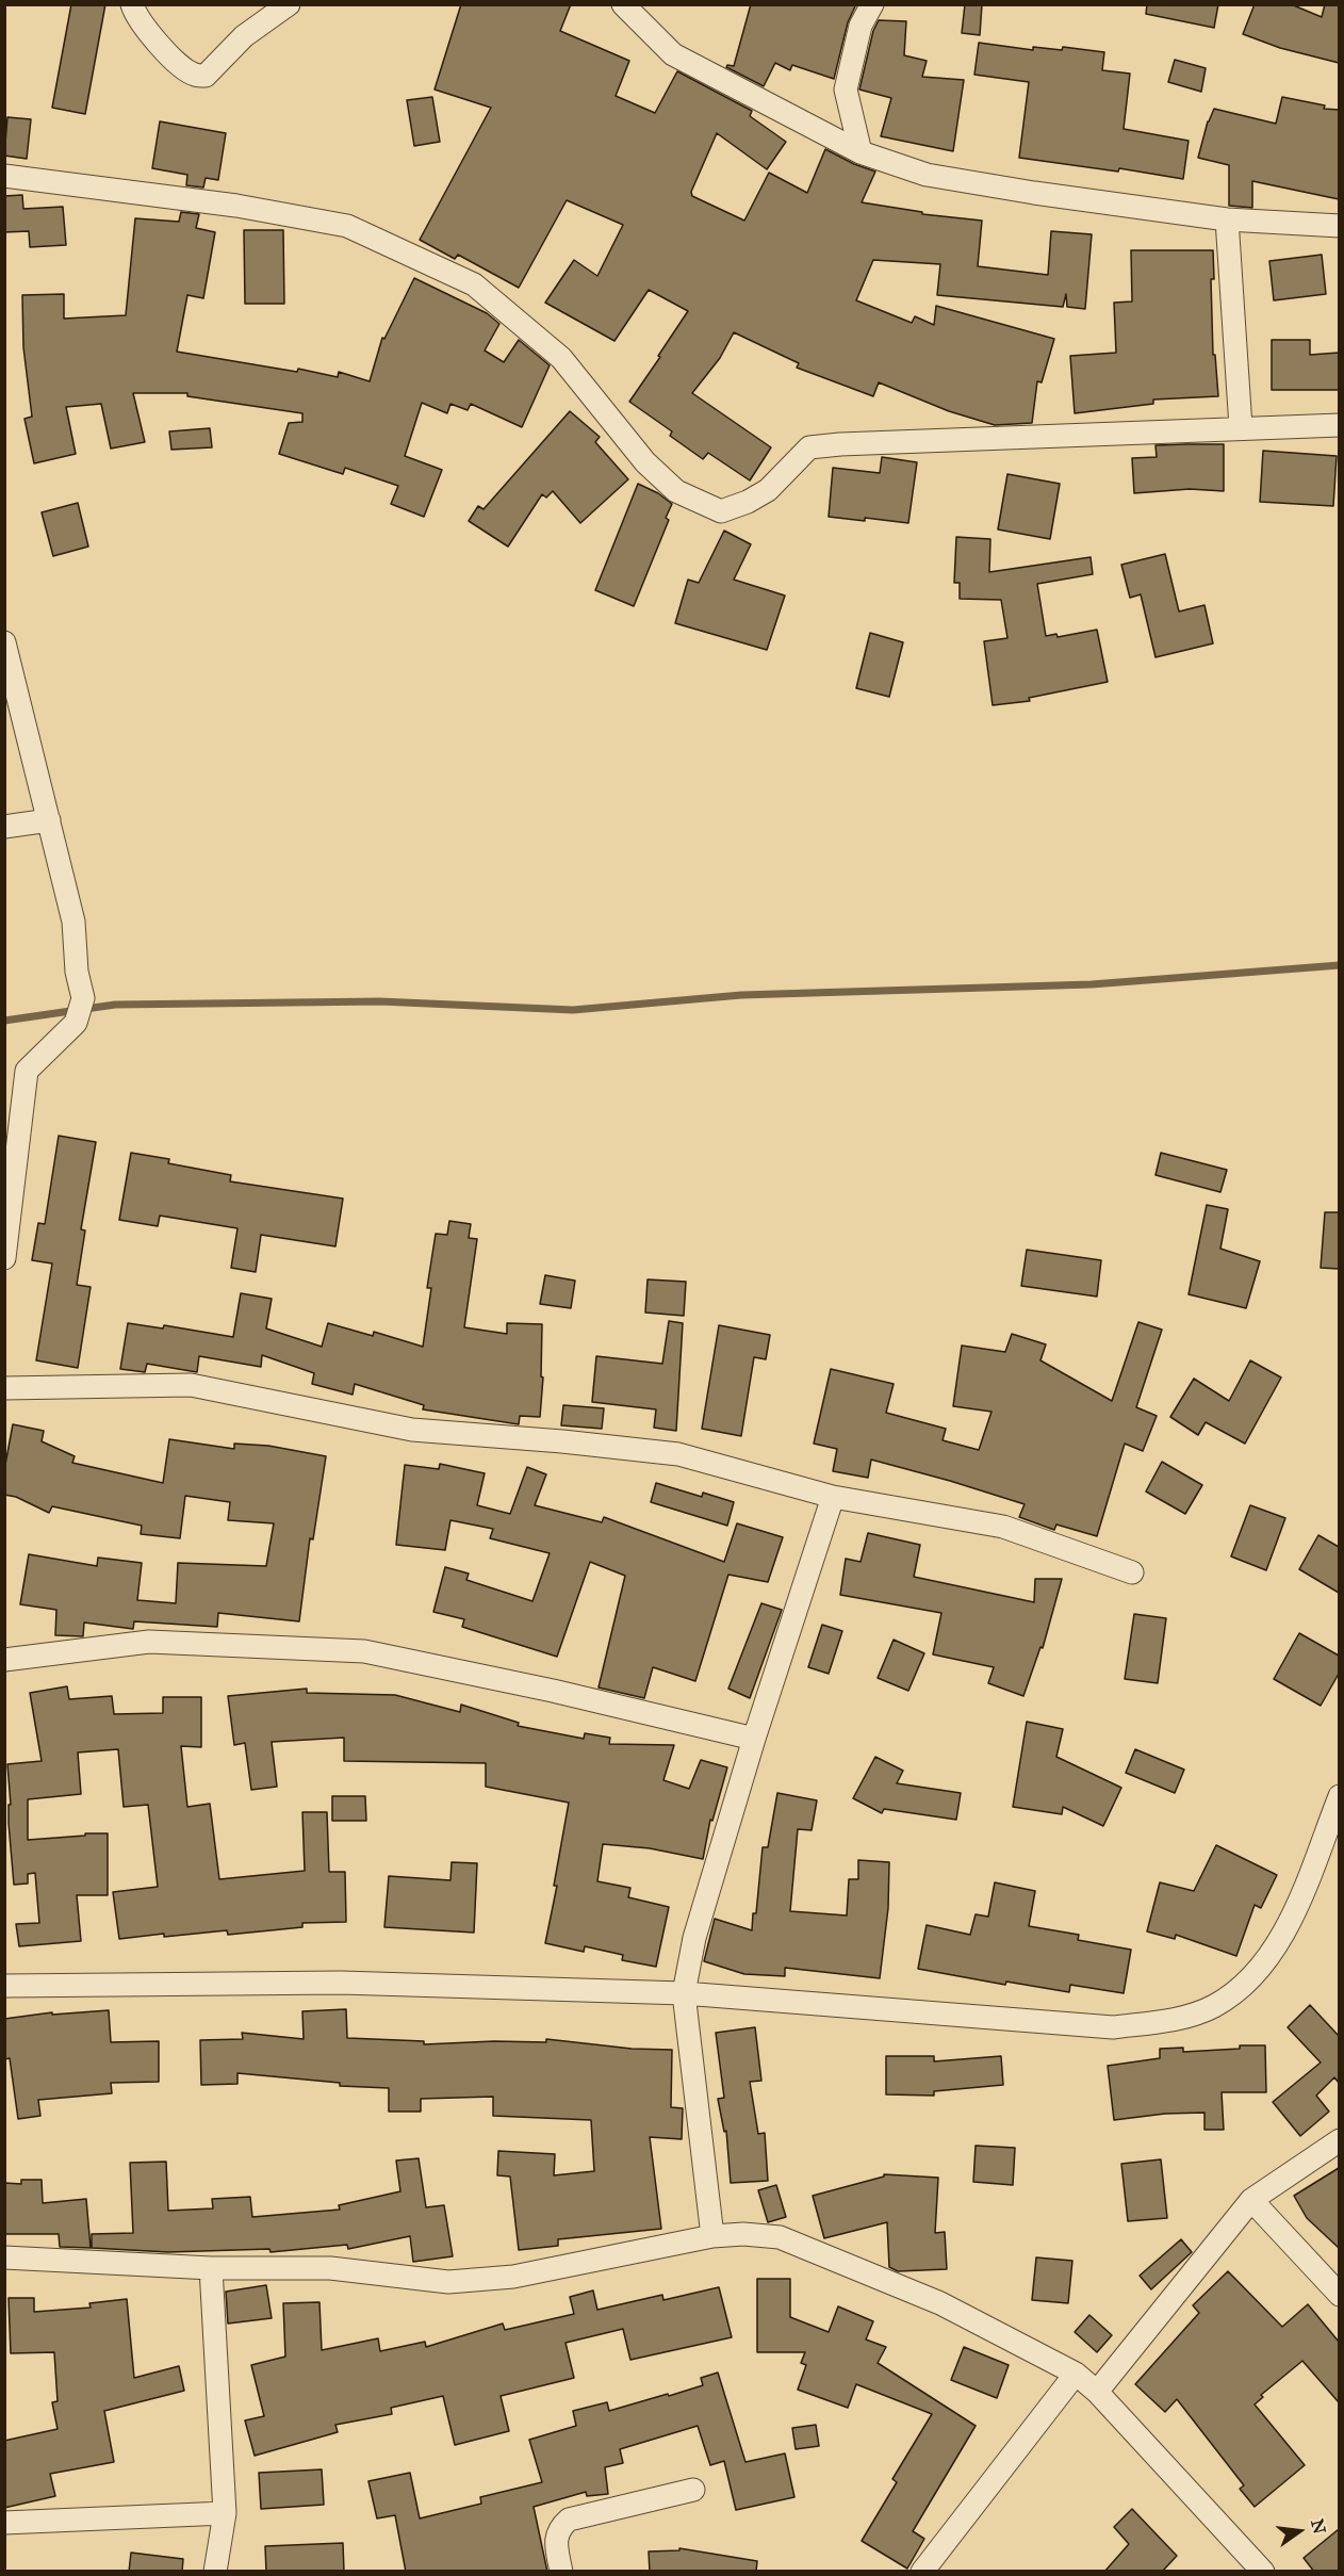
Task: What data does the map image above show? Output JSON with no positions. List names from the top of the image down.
{
  "north": "right"
}
